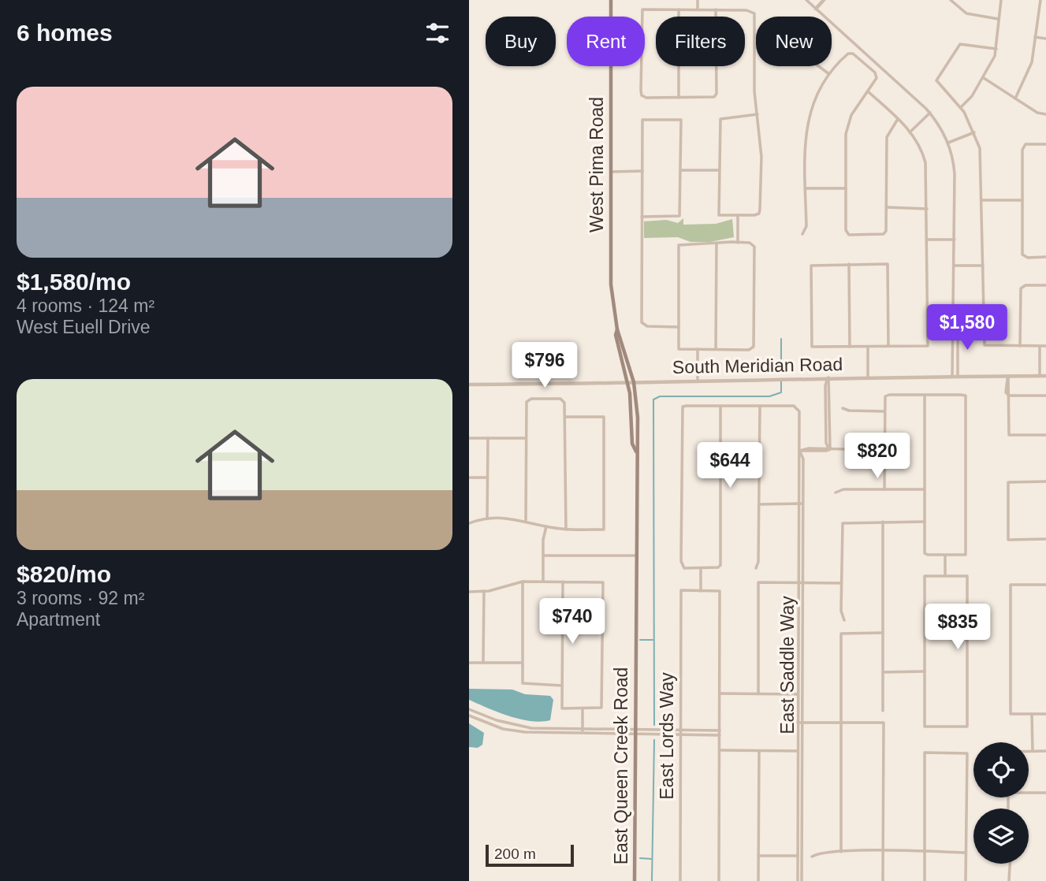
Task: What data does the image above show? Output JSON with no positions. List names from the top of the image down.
{
  "streets": {
    "main road": ["West Pima Road", "East Queen Creek Road"],
    "street": ["South Meridian Road", "East Saddle Way", "East Lords Way"]
  },
  "crossings": [
    ["West Pima Road", "South Meridian Road"],
    ["West Pima Road", "East Queen Creek Road"],
    ["South Meridian Road", "East Queen Creek Road"]
  ],
  "scale_bar": "200 m",
  "page": {
    "heading": "6 homes",
    "chip": [
      "Buy",
      "Rent",
      "Filters",
      "New"
    ],
    "list": [
      {
        "name": "$1,580/mo",
        "note": "4 rooms · 124 m² · West Euell Drive"
      },
      {
        "name": "$820/mo",
        "note": "3 rooms · 92 m² · Apartment"
      }
    ],
    "price": [
      "$1,580",
      "$796",
      "$820",
      "$644",
      "$740",
      "$835"
    ],
    "scale": "200 m"
  }
}
